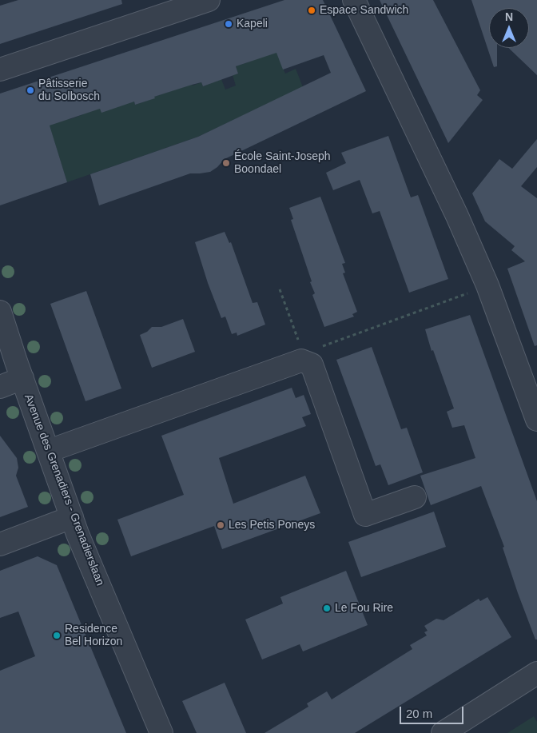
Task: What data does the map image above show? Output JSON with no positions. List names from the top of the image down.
{
  "streets": {
    "street": ["Avenue des Grenadiers - Grenadierslaan"]
  },
  "places": [
    "Espace Sandwich",
    "Kapeli",
    "Pâtisserie du Solbosch",
    "École Saint-Joseph Boondael",
    "Les Petis Poneys",
    "Le Fou Rire",
    "Residence Bel Horizon"
  ],
  "scale_bar": "20 m",
  "north": "top"
}
